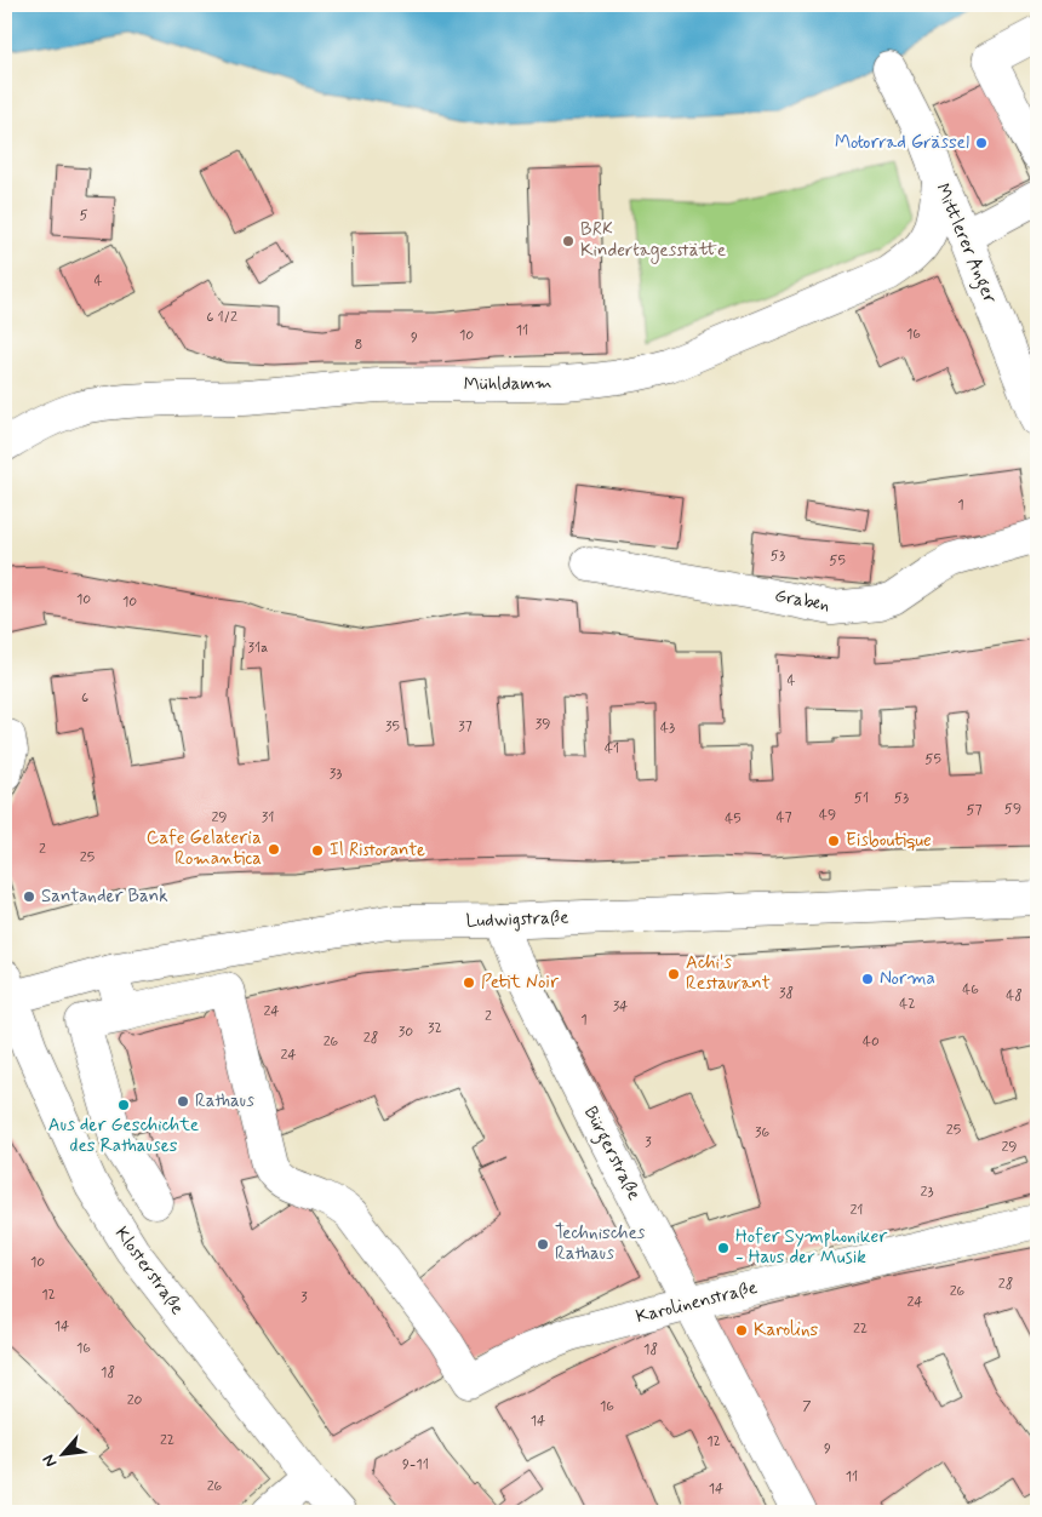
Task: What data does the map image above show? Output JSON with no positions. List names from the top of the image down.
{
  "streets": {
    "street": [
      "Mittlerer Anger",
      "Mühldamm",
      "Graben",
      "Ludwigstraße",
      "Bürgerstraße",
      "Klosterstraße",
      "Karolinenstraße"
    ]
  },
  "crossings": [
    ["Mittlerer Anger", "Mühldamm"],
    ["Ludwigstraße", "Bürgerstraße"],
    ["Ludwigstraße", "Klosterstraße"],
    ["Bürgerstraße", "Karolinenstraße"]
  ],
  "places": [
    "Motorrad Grässel",
    "BRK Kindertagesstätte",
    "Eisboutique",
    "Cafe Gelateria Romantica",
    "Il Ristorante",
    "Santander Bank",
    "Achi's Restaurant",
    "Norma",
    "Petit Noir",
    "Rathaus",
    "Aus der Geschichte des Rathauses",
    "Technisches Rathaus",
    "Hofer Symphoniker - Haus der Musik",
    "Karolins"
  ],
  "house_numbers": [
    "5",
    "4",
    "6 1/2",
    "11",
    "16",
    "10",
    "9",
    "8",
    "1",
    "53",
    "55",
    "10",
    "10",
    "31a",
    "4",
    "6",
    "39",
    "35",
    "37",
    "43",
    "41",
    "55",
    "33",
    "51",
    "53",
    "59",
    "57",
    "49",
    "29",
    "31",
    "47",
    "45",
    "2",
    "25",
    "46",
    "38",
    "48",
    "42",
    "34",
    "24",
    "2",
    "1",
    "32",
    "30",
    "28",
    "26",
    "40",
    "24",
    "25",
    "36",
    "3",
    "29",
    "23",
    "21",
    "10",
    "28",
    "26",
    "12",
    "3",
    "24",
    "14",
    "22",
    "16",
    "18",
    "18",
    "20",
    "16",
    "7",
    "14",
    "22",
    "12",
    "9",
    "9-11",
    "11",
    "26",
    "14"
  ],
  "north": "bottom left"
}
